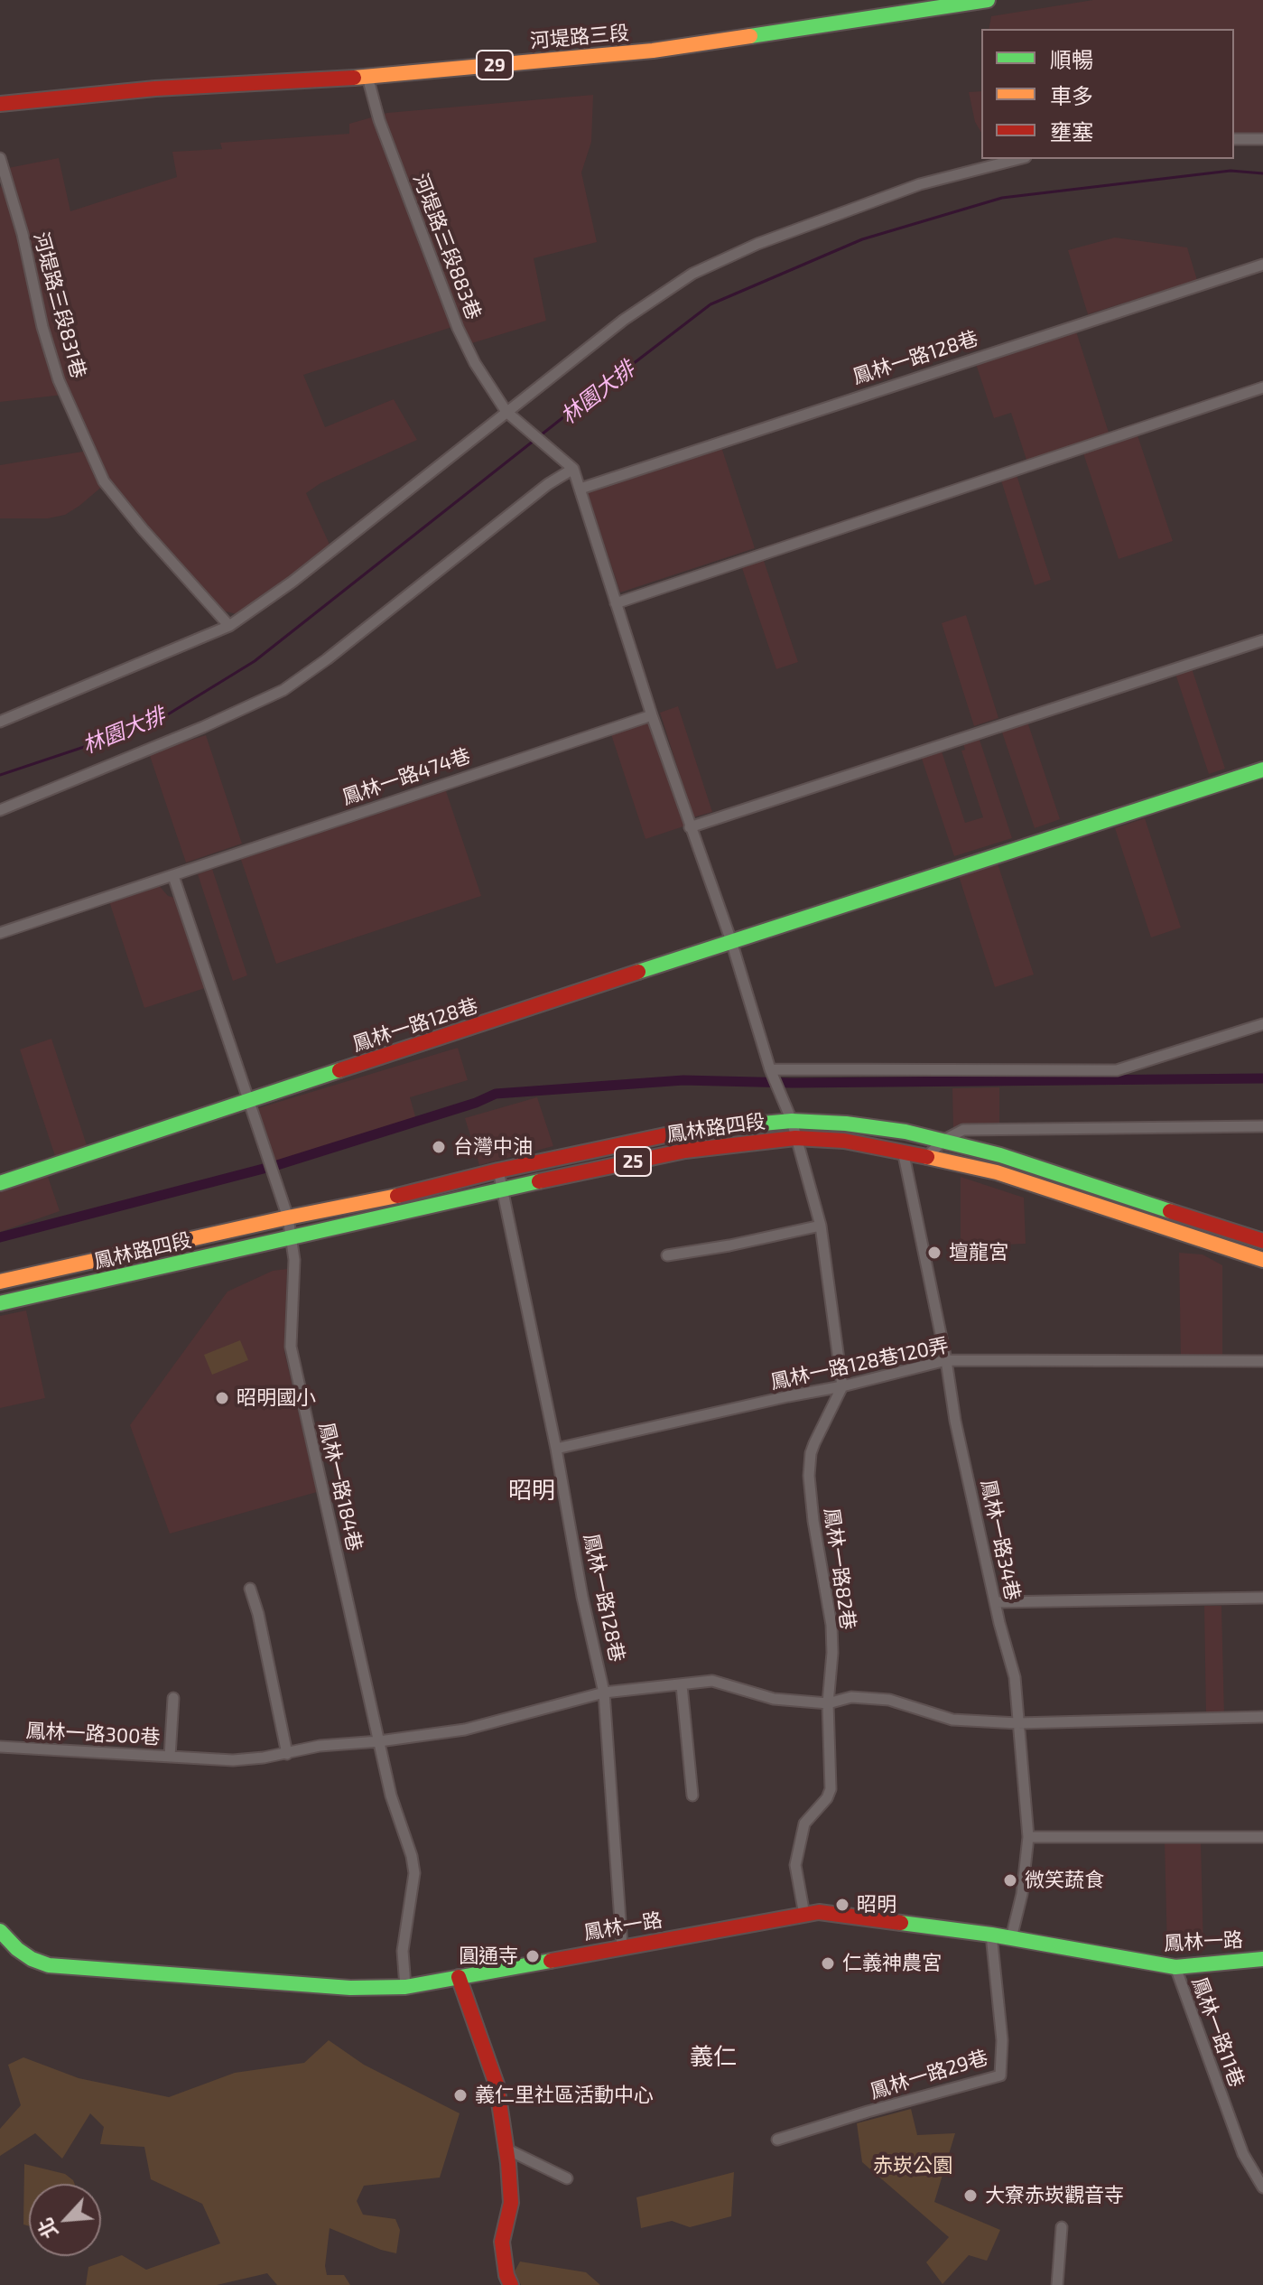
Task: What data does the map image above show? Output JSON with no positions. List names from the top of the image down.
{
  "streets": {
    "main road": [
      "河堤路三段",
      "29",
      "鳳林一路128巷",
      "鳳林路四段",
      "25",
      "鳳林一路"
    ],
    "street": [
      "河堤路三段883巷",
      "河堤路三段831巷",
      "鳳林一路474巷",
      "鳳林一路128巷120弄",
      "鳳林一路184巷",
      "鳳林一路34巷",
      "鳳林一路82巷",
      "鳳林一路300巷",
      "鳳林一路11巷",
      "鳳林一路29巷"
    ]
  },
  "crossings": [
    ["河堤路三段", "河堤路三段883巷"],
    ["鳳林一路128巷", "鳳林路四段"],
    ["鳳林一路128巷", "鳳林一路128巷120弄"],
    ["鳳林一路128巷", "鳳林一路34巷"],
    ["鳳林一路128巷", "鳳林一路82巷"],
    ["鳳林一路128巷", "鳳林一路"],
    ["鳳林路四段", "鳳林一路184巷"],
    ["鳳林路四段", "鳳林一路34巷"],
    ["鳳林一路128巷120弄", "鳳林一路34巷"],
    ["鳳林一路128巷120弄", "鳳林一路82巷"],
    ["鳳林一路184巷", "鳳林一路"],
    ["鳳林一路34巷", "鳳林一路"],
    ["鳳林一路82巷", "鳳林一路"],
    ["鳳林一路", "鳳林一路11巷"],
    ["鳳林一路", "鳳林一路29巷"]
  ],
  "districts": ["昭明", "義仁"],
  "water": ["林園大排"],
  "parks": ["赤崁公園"],
  "places": [
    "台灣中油",
    "壇龍宮",
    "昭明國小",
    "微笑蔬食",
    "昭明",
    "圓通寺",
    "仁義神農宮",
    "義仁里社區活動中心",
    "大寮赤崁觀音寺"
  ],
  "legend": ["順暢", "車多", "壅塞"],
  "north": "bottom left"
}
